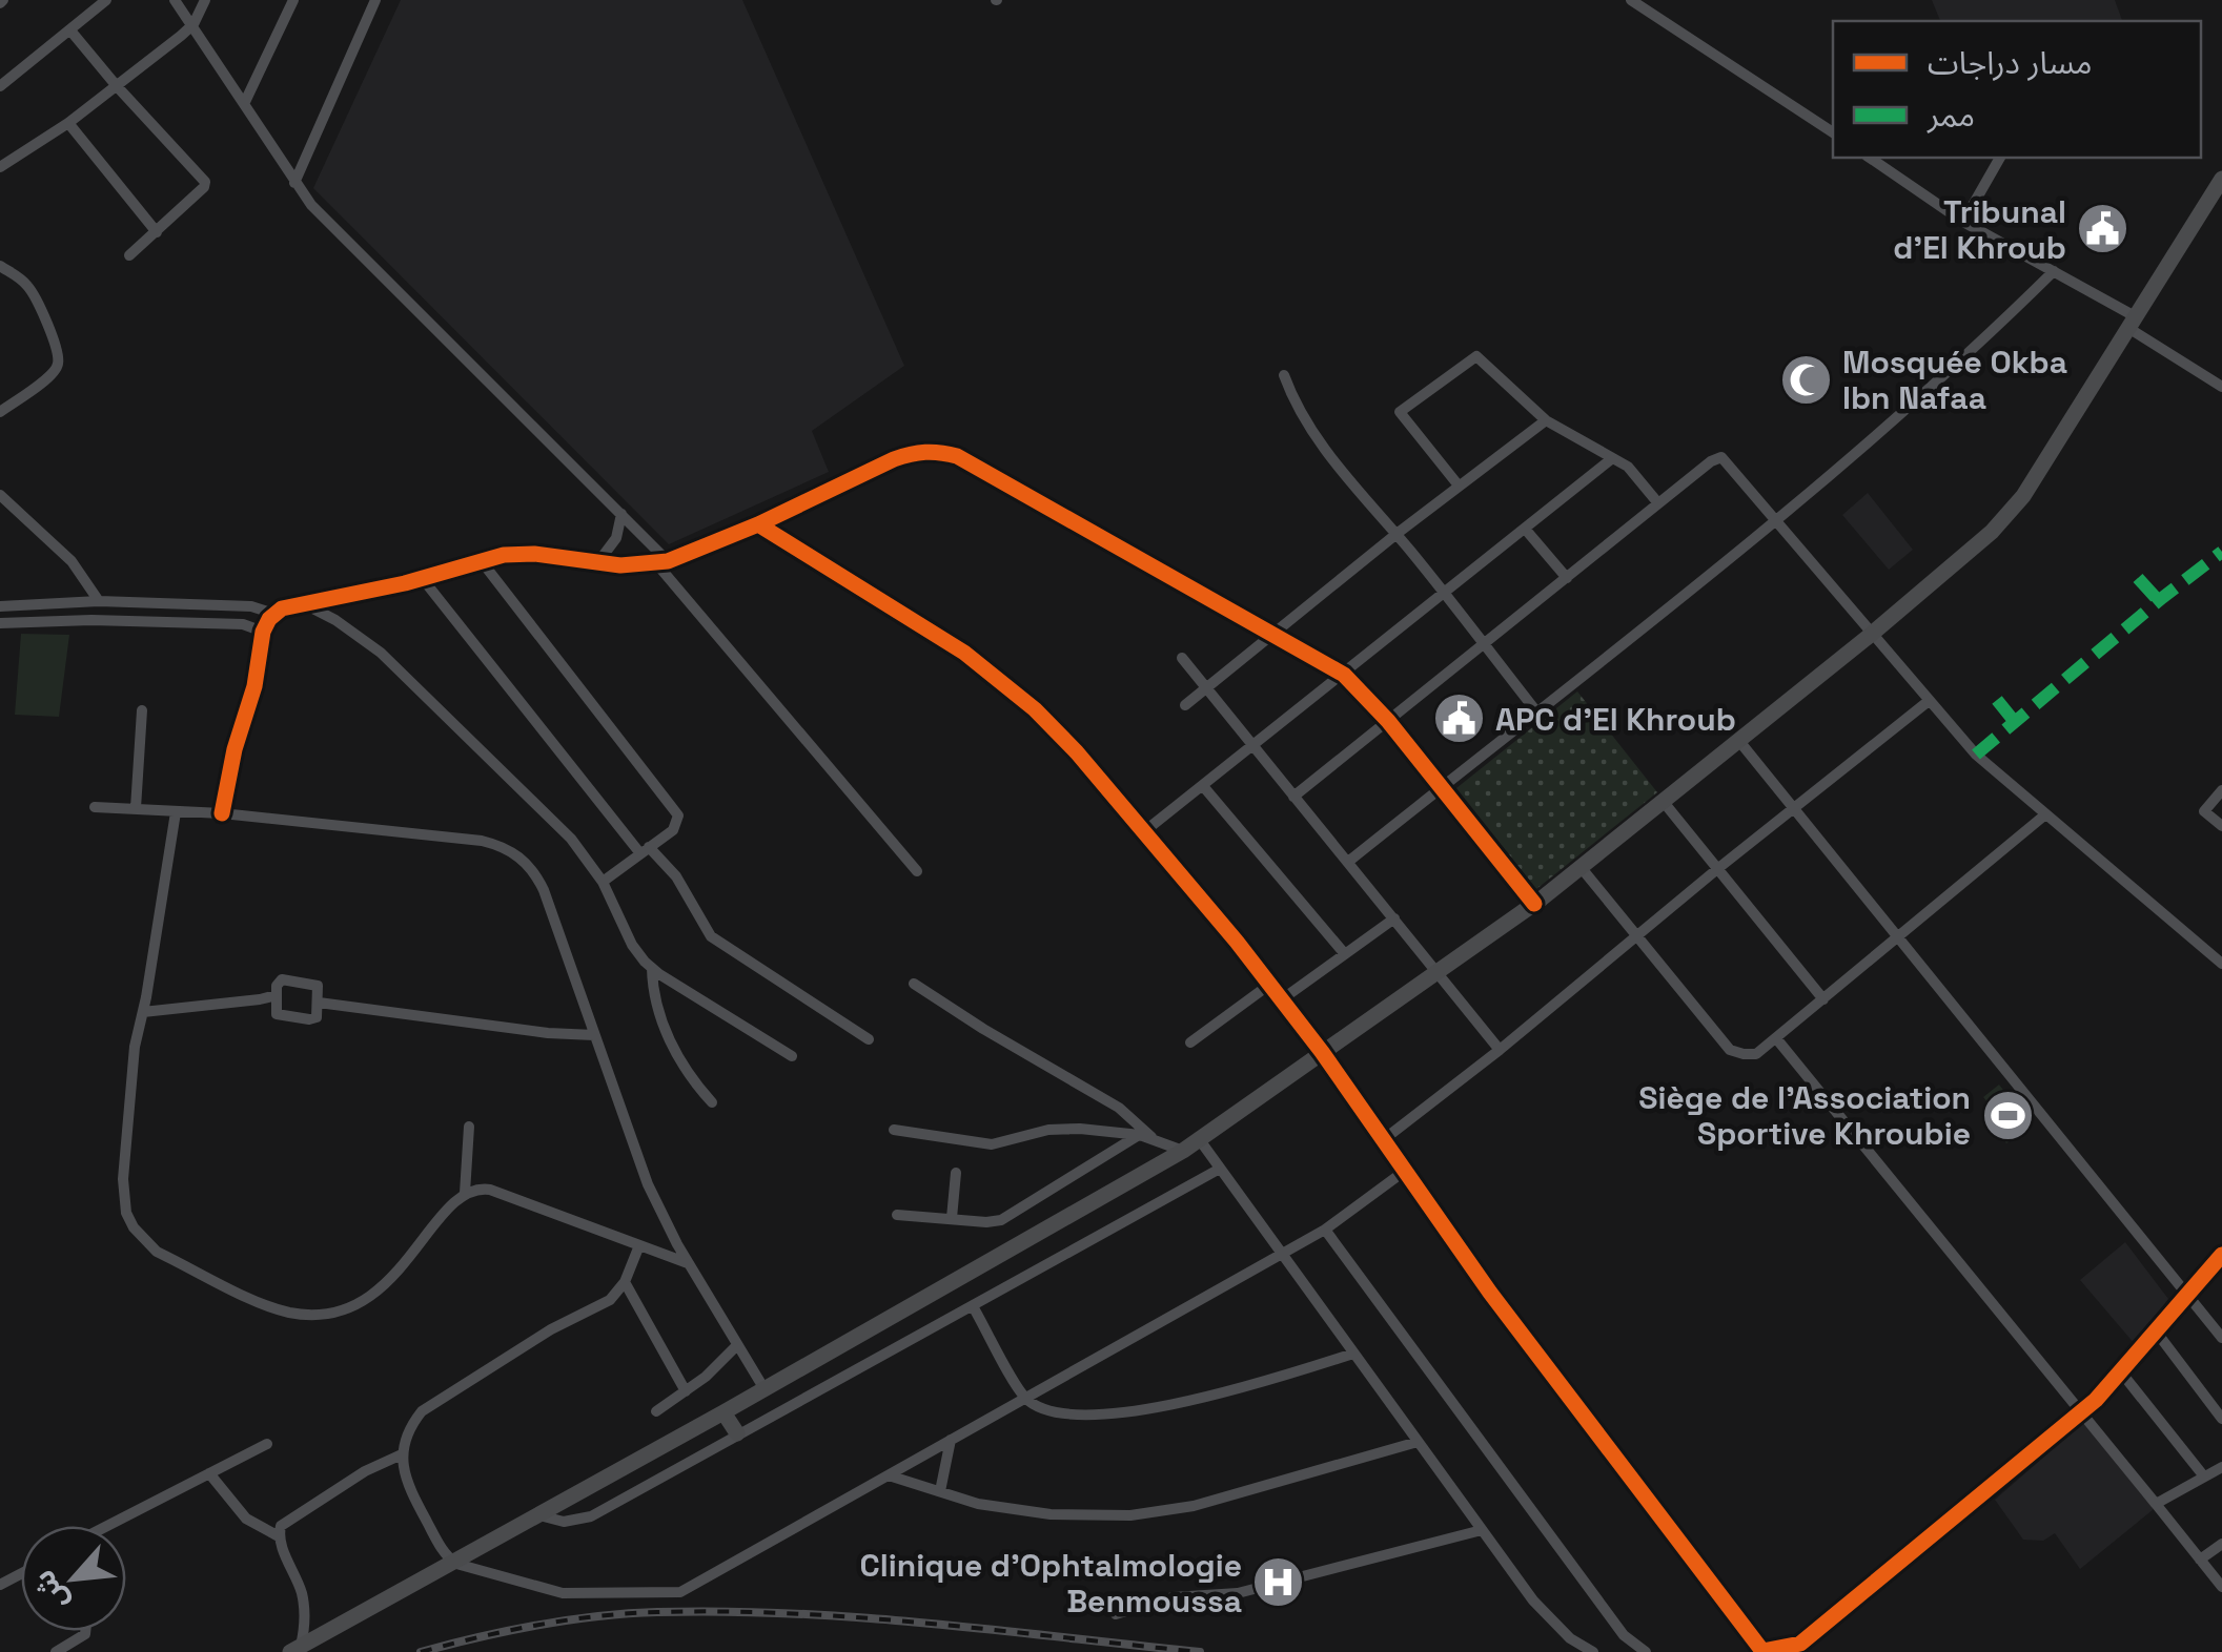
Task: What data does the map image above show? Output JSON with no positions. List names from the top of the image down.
{
  "places": {
    "public building": ["Tribunal d'El Khroub", "APC d'El Khroub"],
    "mosque": ["Mosquée Okba Ibn Nafaa"],
    "sports": ["Siège de l'Association Sportive Khroubie"],
    "hospital": ["Clinique d'Ophtalmologie Benmoussa"]
  },
  "legend": ["مسار دراجات", "ممر"],
  "north": "bottom left"
}
